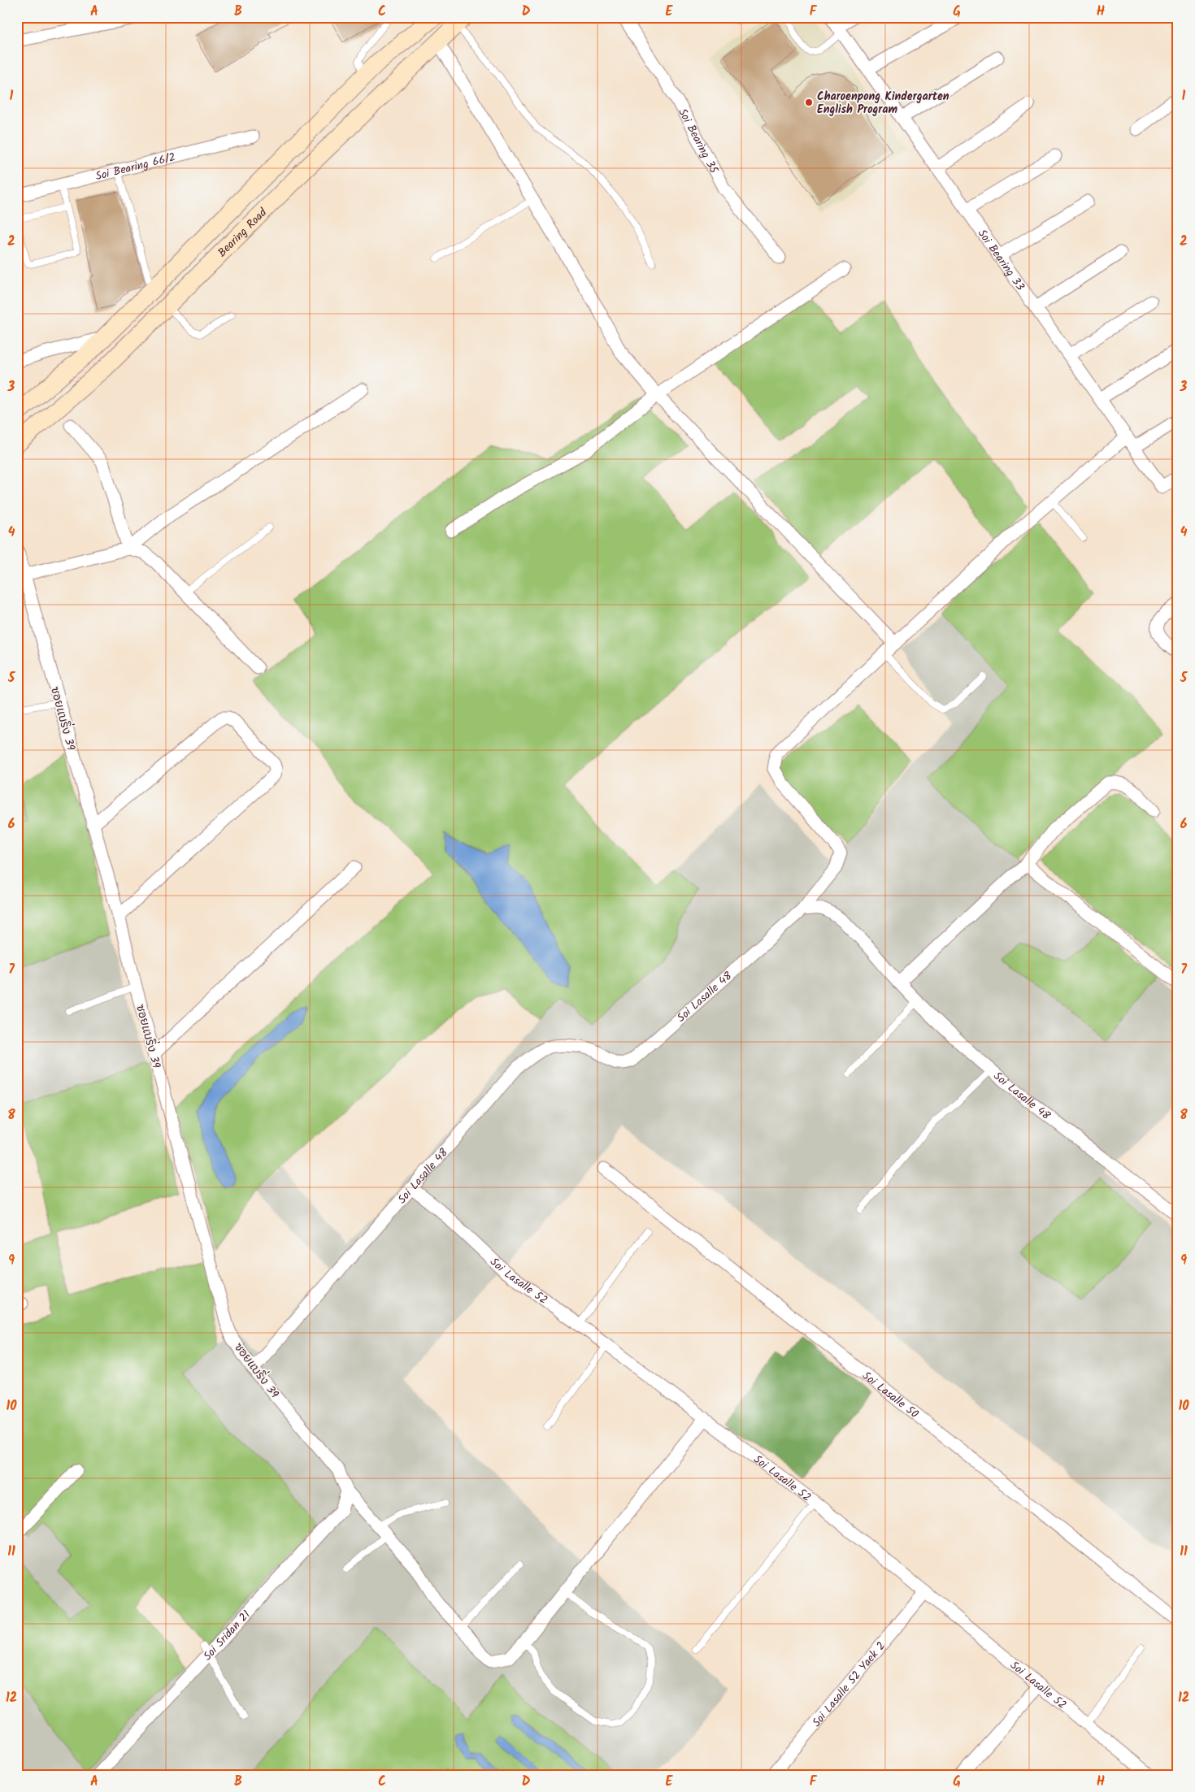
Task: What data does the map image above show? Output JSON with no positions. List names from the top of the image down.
{
  "streets": {
    "main road": ["Bearing Road"],
    "street": [
      "Soi Bearing 35",
      "Soi Bearing 66/2",
      "Soi Bearing 33",
      "ซอยแบริ่ง 39",
      "Soi Lasalle 48",
      "Soi Lasalle 52",
      "Soi Lasalle 50",
      "Soi Sridan 21",
      "Soi Lasalle 52 Yaek 2"
    ]
  },
  "crossings": [
    ["ซอยแบริ่ง 39", "Soi Lasalle 48"],
    ["ซอยแบริ่ง 39", "Soi Sridan 21"],
    ["Soi Lasalle 48", "Soi Lasalle 52"],
    ["Soi Lasalle 52", "Soi Lasalle 52 Yaek 2"]
  ],
  "places": ["Charoenpong Kindergarten English Program"],
  "grid": {
    "columns": [
      "A",
      "B",
      "C",
      "D",
      "E",
      "F",
      "G",
      "H"
    ],
    "rows": [
      "1",
      "2",
      "3",
      "4",
      "5",
      "6",
      "7",
      "8",
      "9",
      "10",
      "11",
      "12"
    ]
  }
}
